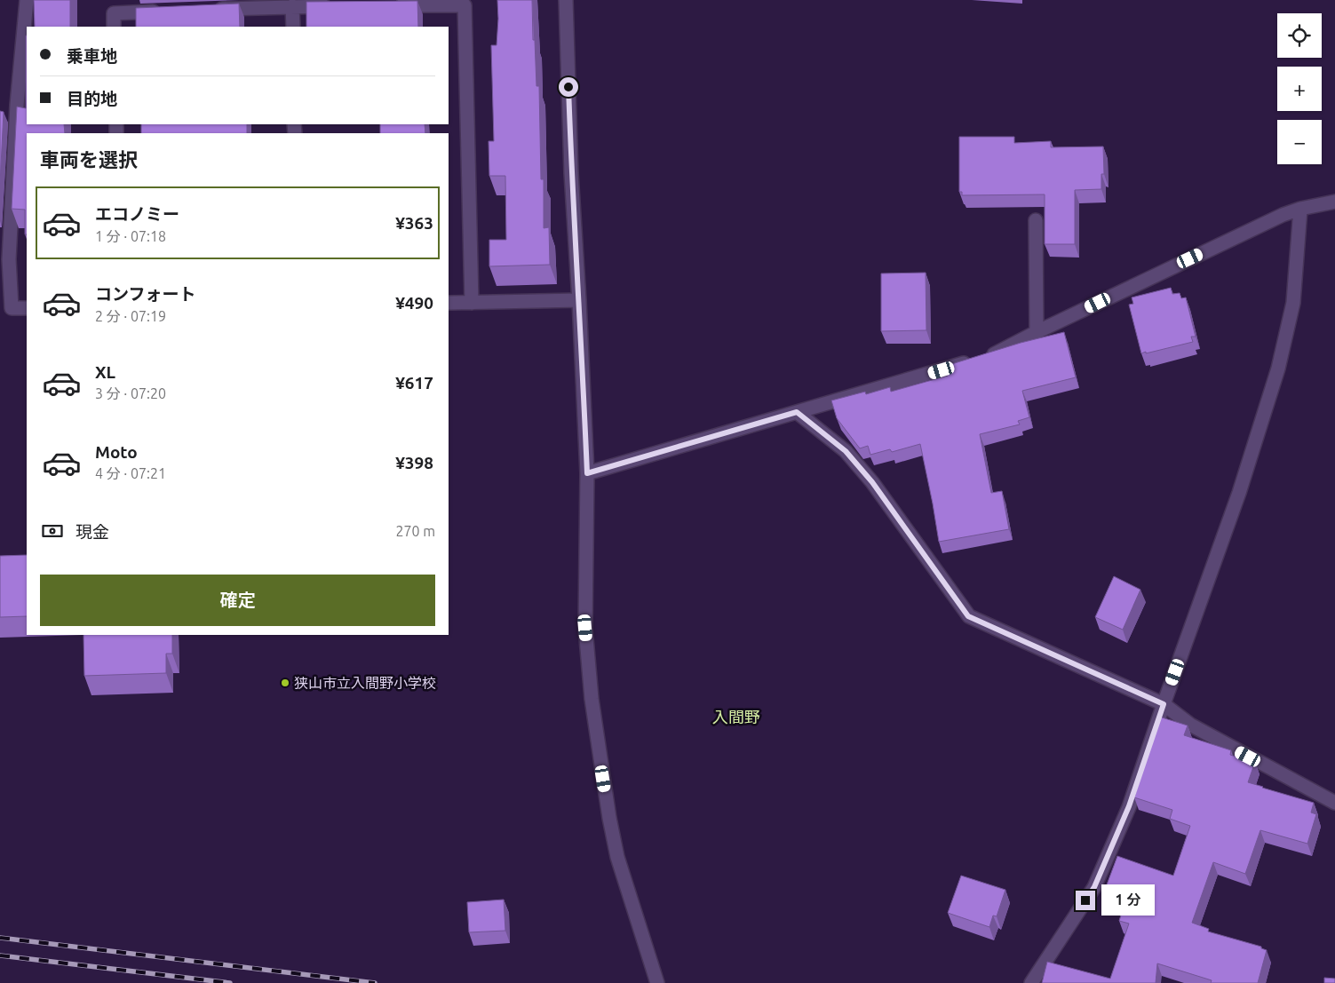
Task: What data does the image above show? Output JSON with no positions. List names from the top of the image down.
{
  "districts": ["入間野"],
  "places": ["狭山市立入間野小学校"],
  "page": {
    "map_buttons": ["+", "−"],
    "banner": ["乗車地", "目的地"],
    "heading": "車両を選択",
    "list": [
      {
        "name": "エコノミー",
        "note": "1 分 · 07:18",
        "value": "¥363"
      },
      {
        "name": "コンフォート",
        "note": "2 分 · 07:19",
        "value": "¥490"
      },
      {
        "name": "XL",
        "note": "3 分 · 07:20",
        "value": "¥617"
      },
      {
        "name": "Moto",
        "note": "4 分 · 07:21",
        "value": "¥398"
      }
    ],
    "pay": ["現金", "270 m"],
    "buttons": "確定",
    "bubble": "1 分"
  }
}
